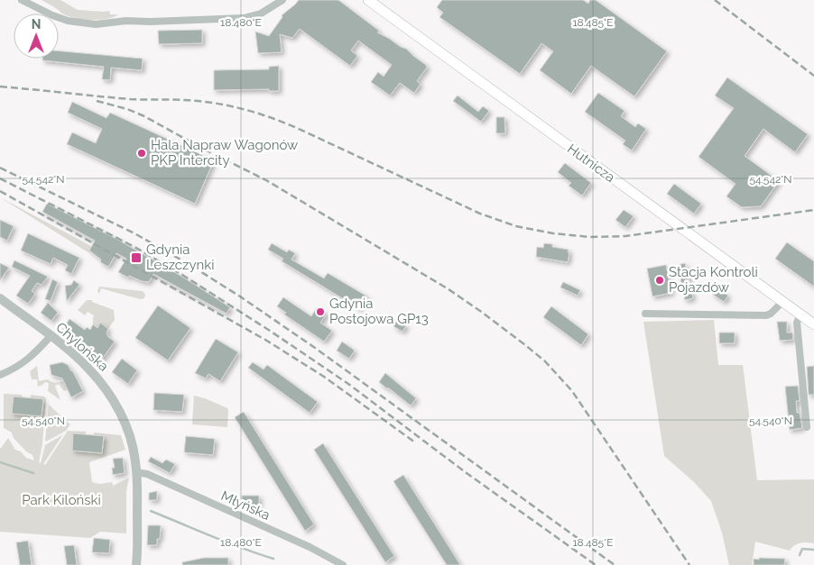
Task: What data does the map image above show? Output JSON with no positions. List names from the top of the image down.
{
  "streets": {
    "main road": ["Hutnicza"],
    "street": ["Chylońska", "Młyńska"]
  },
  "crossings": [
    ["Chylońska", "Młyńska"]
  ],
  "parks": ["Park Kiloński"],
  "places": {
    "other": ["Hala Napraw Wagonów PKP Intercity", "Stacja Kontroli Pojazdów", "Gdynia Postojowa GP13"],
    "transit": ["Gdynia Leszczynki"]
  },
  "north": "top",
  "coordinates": [
    "18.480°E",
    "18.485°E",
    "54.542°N",
    "54.540°N"
  ]
}
